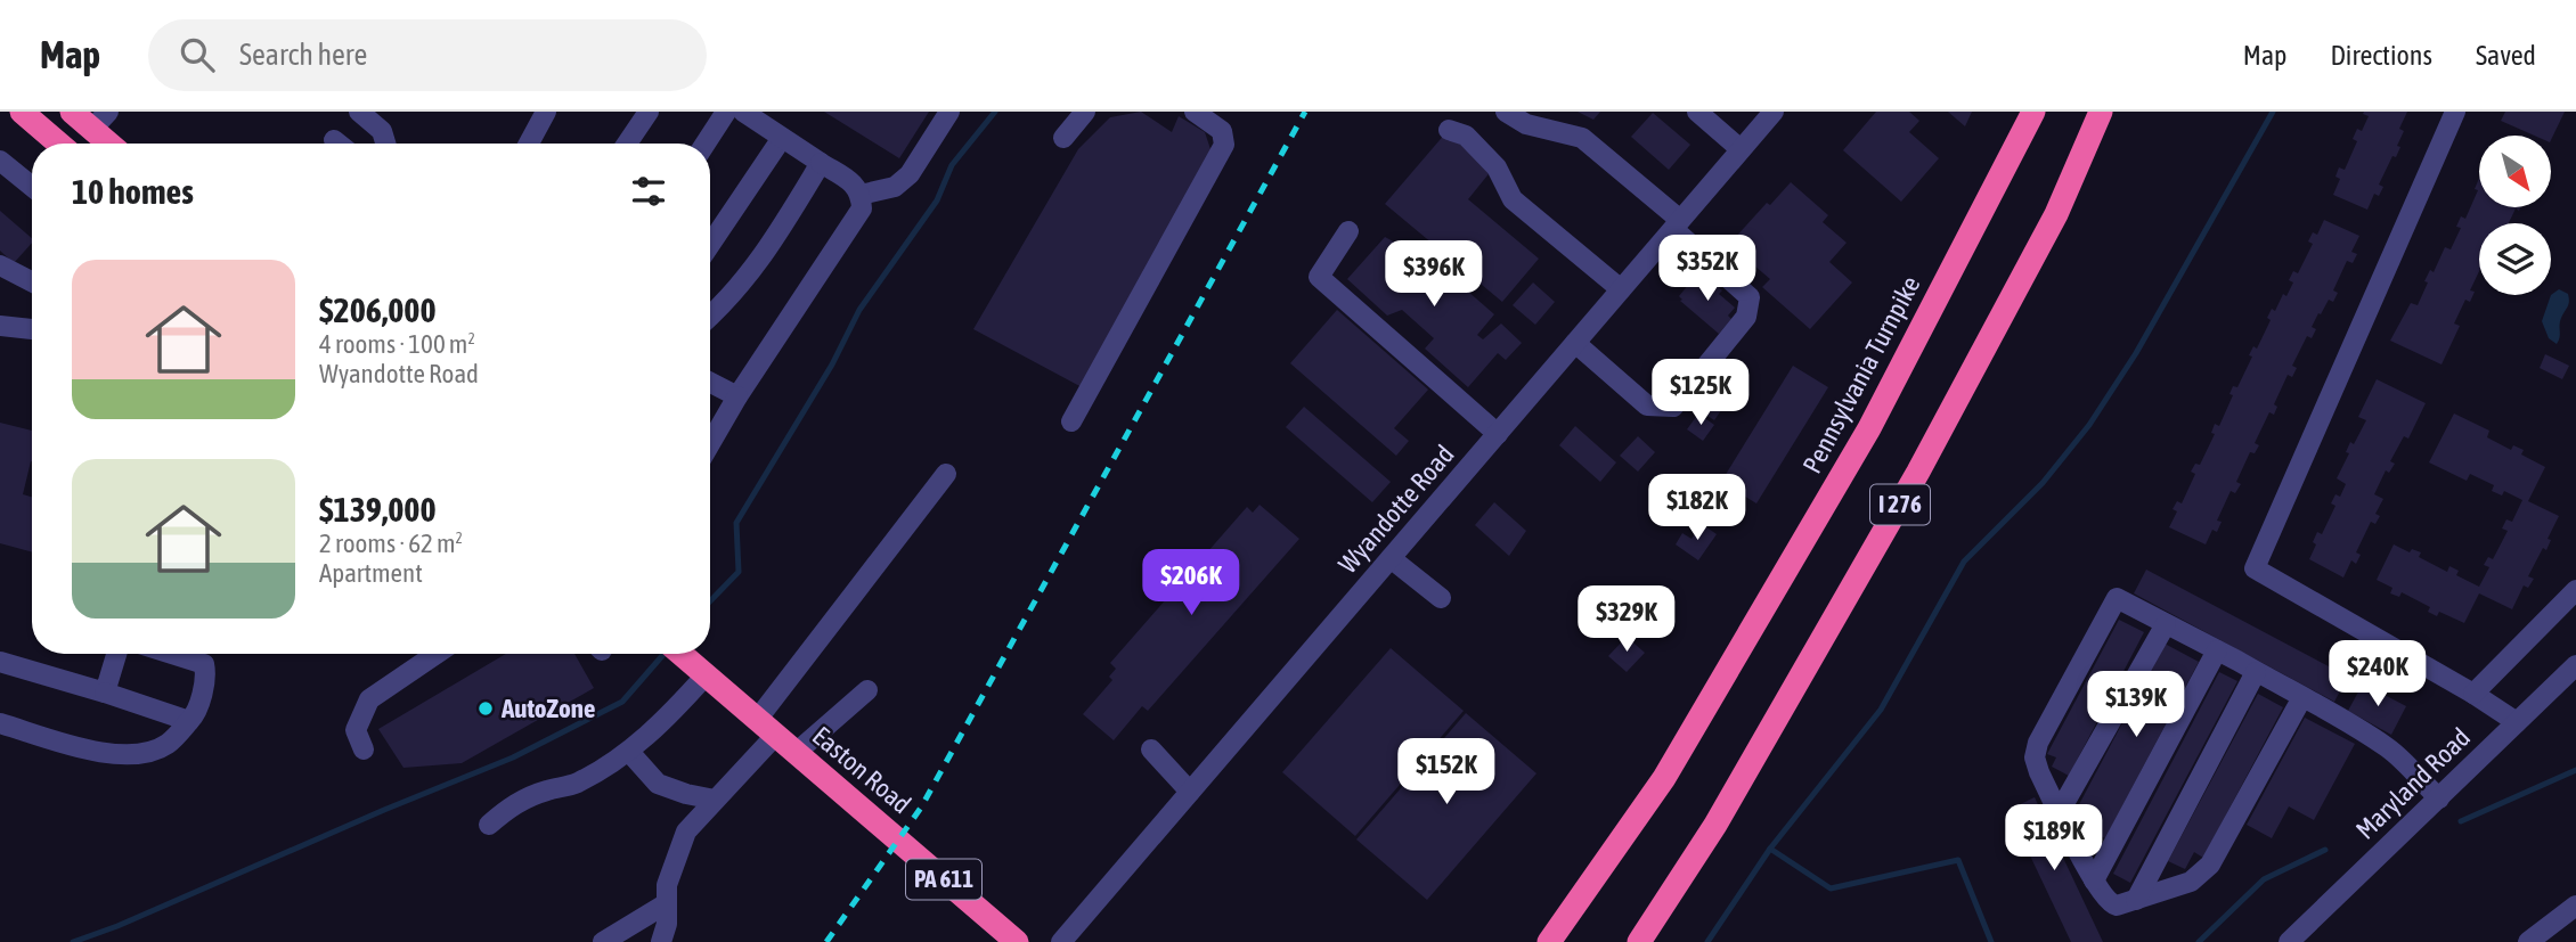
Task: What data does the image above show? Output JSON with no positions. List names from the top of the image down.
{
  "streets": {
    "highway": [
      "Pennsylvania Turnpike",
      "I 276",
      "Easton Road",
      "PA 611"
    ],
    "street": ["Wyandotte Road", "Maryland Road"]
  },
  "places": ["AutoZone"],
  "north": "bottom right",
  "page": {
    "header": "Map",
    "search": "Search here",
    "nav": ["Map", "Directions", "Saved"],
    "heading": "10 homes",
    "price": [
      "$352K",
      "$396K",
      "$125K",
      "$182K",
      "$206K",
      "$329K",
      "$240K",
      "$139K",
      "$152K",
      "$189K"
    ],
    "list": [
      {
        "name": "$206,000",
        "note": "4 rooms · 100 m² · Wyandotte Road"
      },
      {
        "name": "$139,000",
        "note": "2 rooms · 62 m² · Apartment"
      }
    ]
  }
}
